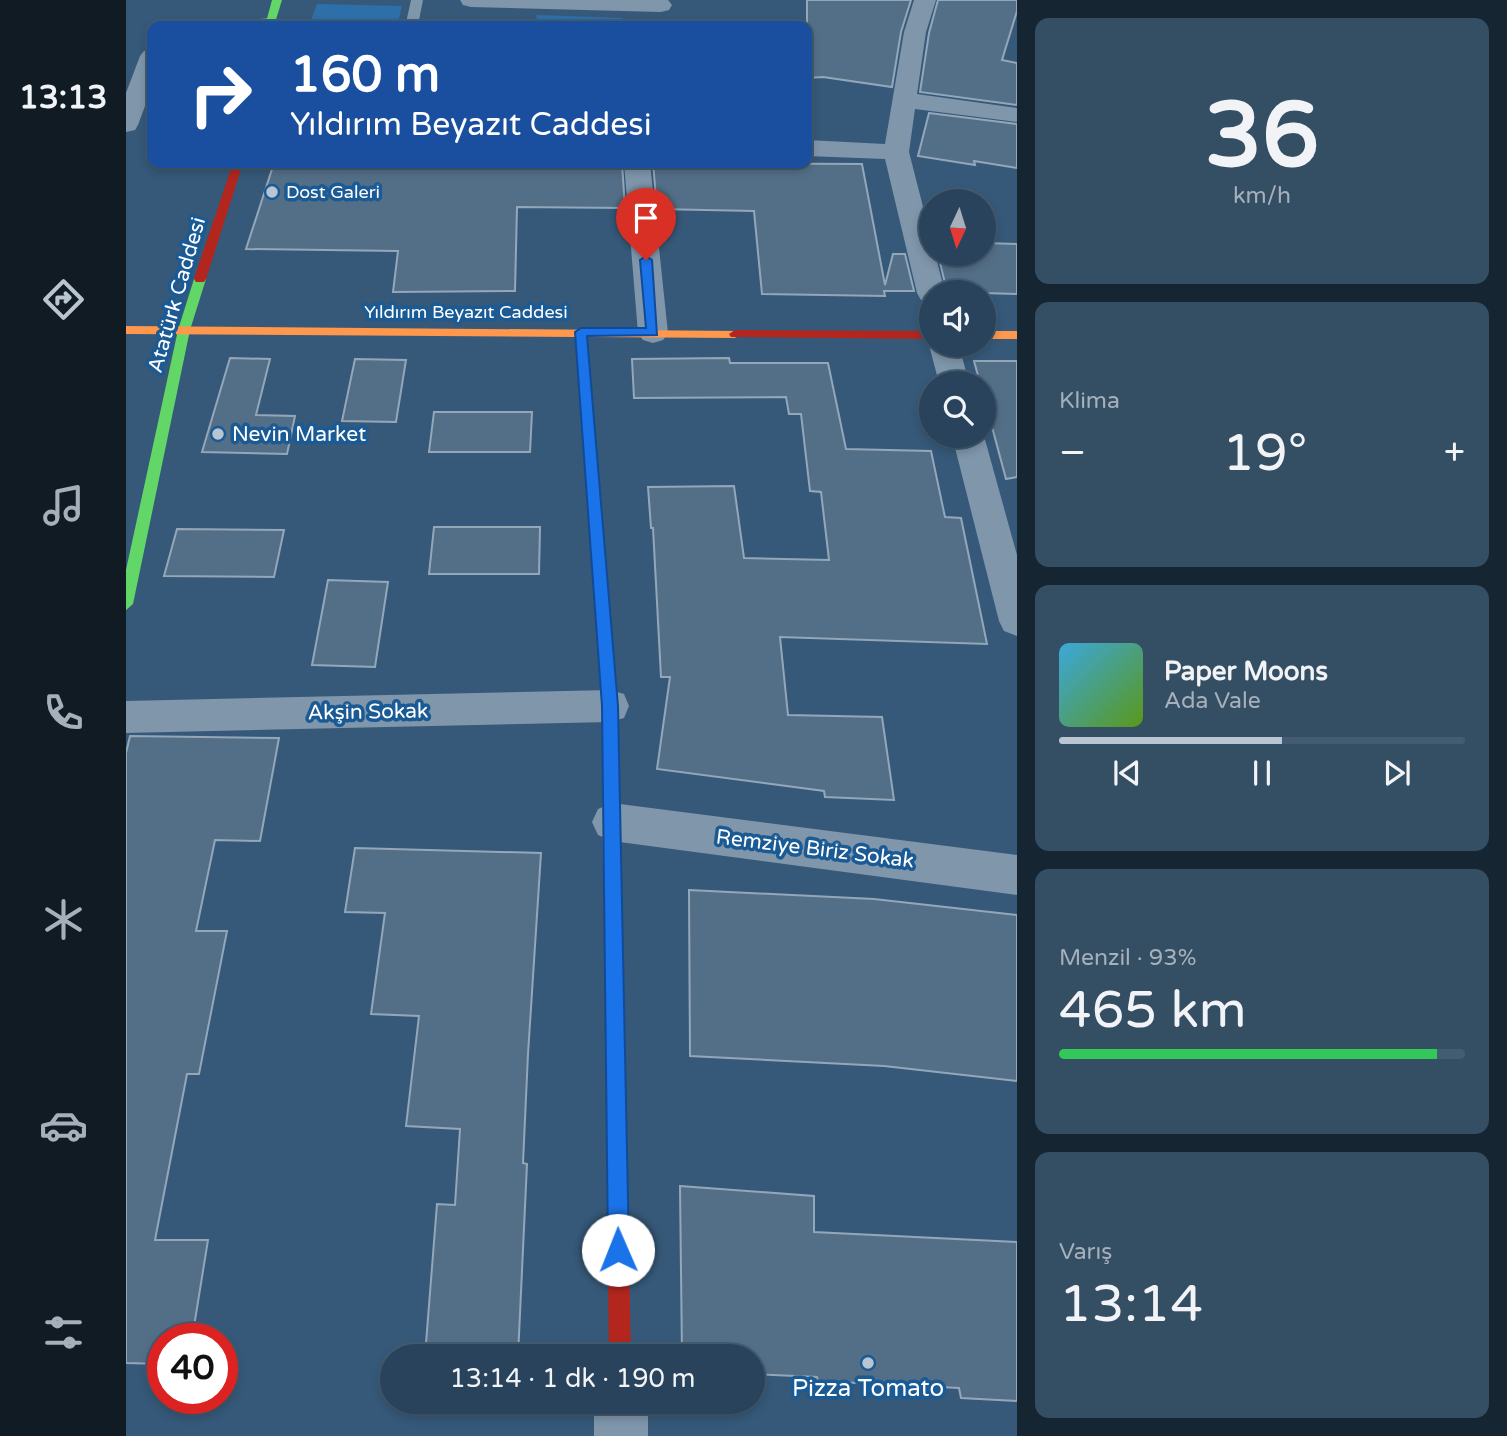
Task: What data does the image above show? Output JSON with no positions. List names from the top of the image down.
{
  "streets": {
    "street": [
      "Atatürk Caddesi",
      "Yıldırım Beyazıt Caddesi",
      "Akşin Sokak",
      "Remziye Biriz Sokak"
    ]
  },
  "crossings": [
    ["Atatürk Caddesi", "Yıldırım Beyazıt Caddesi"]
  ],
  "places": ["Dost Galeri", "Nevin Market", "Pizza Tomato"],
  "north": "bottom",
  "page": {
    "tabs": "13:13",
    "tile": [
      ["36", "km/h"],
      "Klima",
      ["Menzil · 93%", "465 km"],
      ["Varış", "13:14"]
    ],
    "turn": ["160 m", "Yıldırım Beyazıt Caddesi"],
    "heat": ["−", "19°", "+"],
    "song": ["Paper Moons", "Ada Vale"],
    "limit": "40",
    "trip": "13:14 · 1 dk · 190 m"
  }
}
